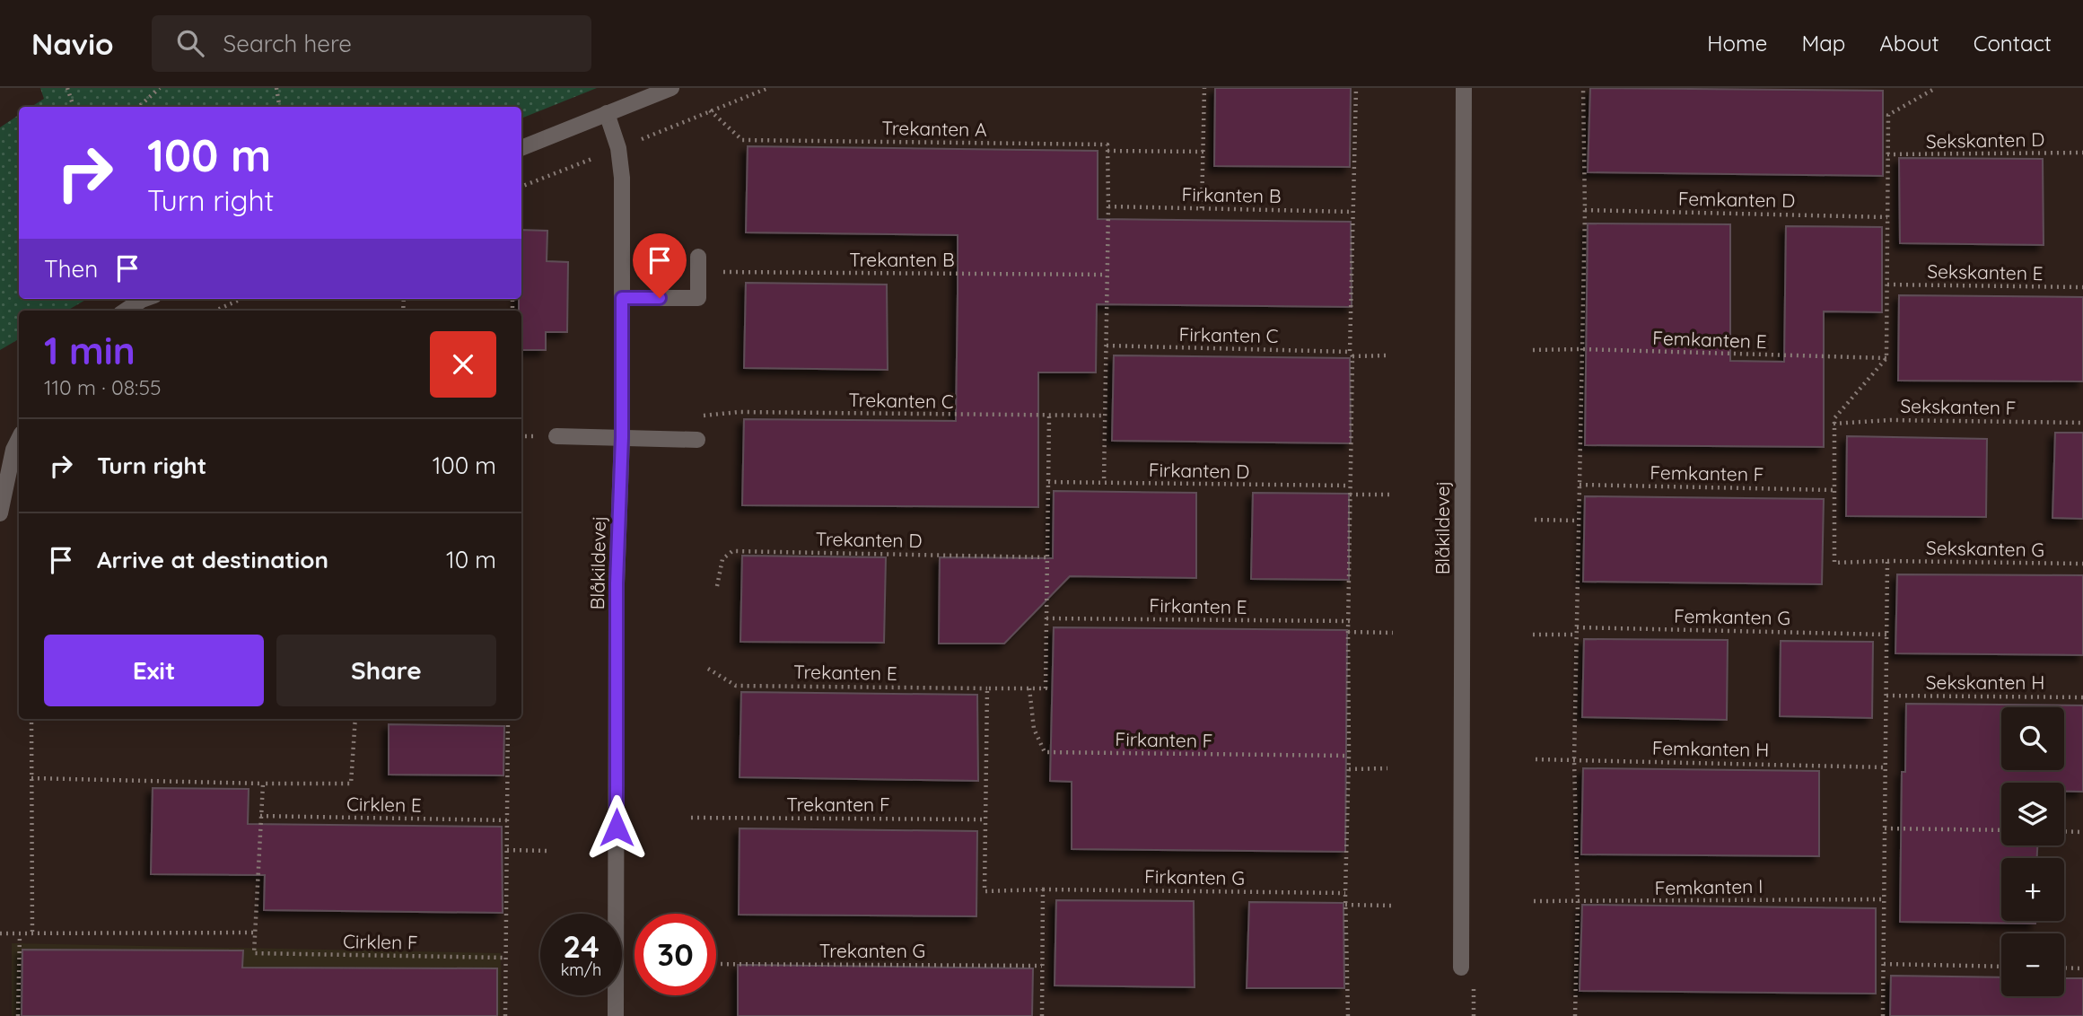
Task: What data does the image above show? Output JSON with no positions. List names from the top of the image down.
{
  "streets": {
    "street": ["Blåkildevej"],
    "path": [
      "Trekanten A",
      "Sekskanten D",
      "Firkanten B",
      "Femkanten D",
      "Trekanten B",
      "Sekskanten E",
      "Firkanten C",
      "Femkanten E",
      "Trekanten C",
      "Sekskanten F",
      "Firkanten D",
      "Femkanten F",
      "Trekanten D",
      "Sekskanten G",
      "Firkanten E",
      "Femkanten G",
      "Trekanten E",
      "Sekskanten H",
      "Firkanten F",
      "Femkanten H",
      "Cirklen E",
      "Trekanten F",
      "Firkanten G",
      "Femkanten I",
      "Cirklen F",
      "Trekanten G"
    ]
  },
  "crossings": [
    ["Femkanten F", "Sekskanten G"],
    ["Trekanten E", "Firkanten F"],
    ["Trekanten F", "Firkanten G"]
  ],
  "page": {
    "header": "Navio",
    "search": "Search here",
    "nav": [
      "Home",
      "Map",
      "About",
      "Contact"
    ],
    "turn": ["100 m", "Turn right"],
    "then": "Then",
    "heading": ["1 min", "110 m · 08:55"],
    "list": [
      {
        "name": "Turn right",
        "value": "100 m"
      },
      {
        "name": "Arrive at destination",
        "value": "10 m"
      }
    ],
    "buttons": ["Exit", "Share"],
    "map_buttons": ["+", "−"],
    "speed": "24 km/h",
    "limit": "30"
  }
}
